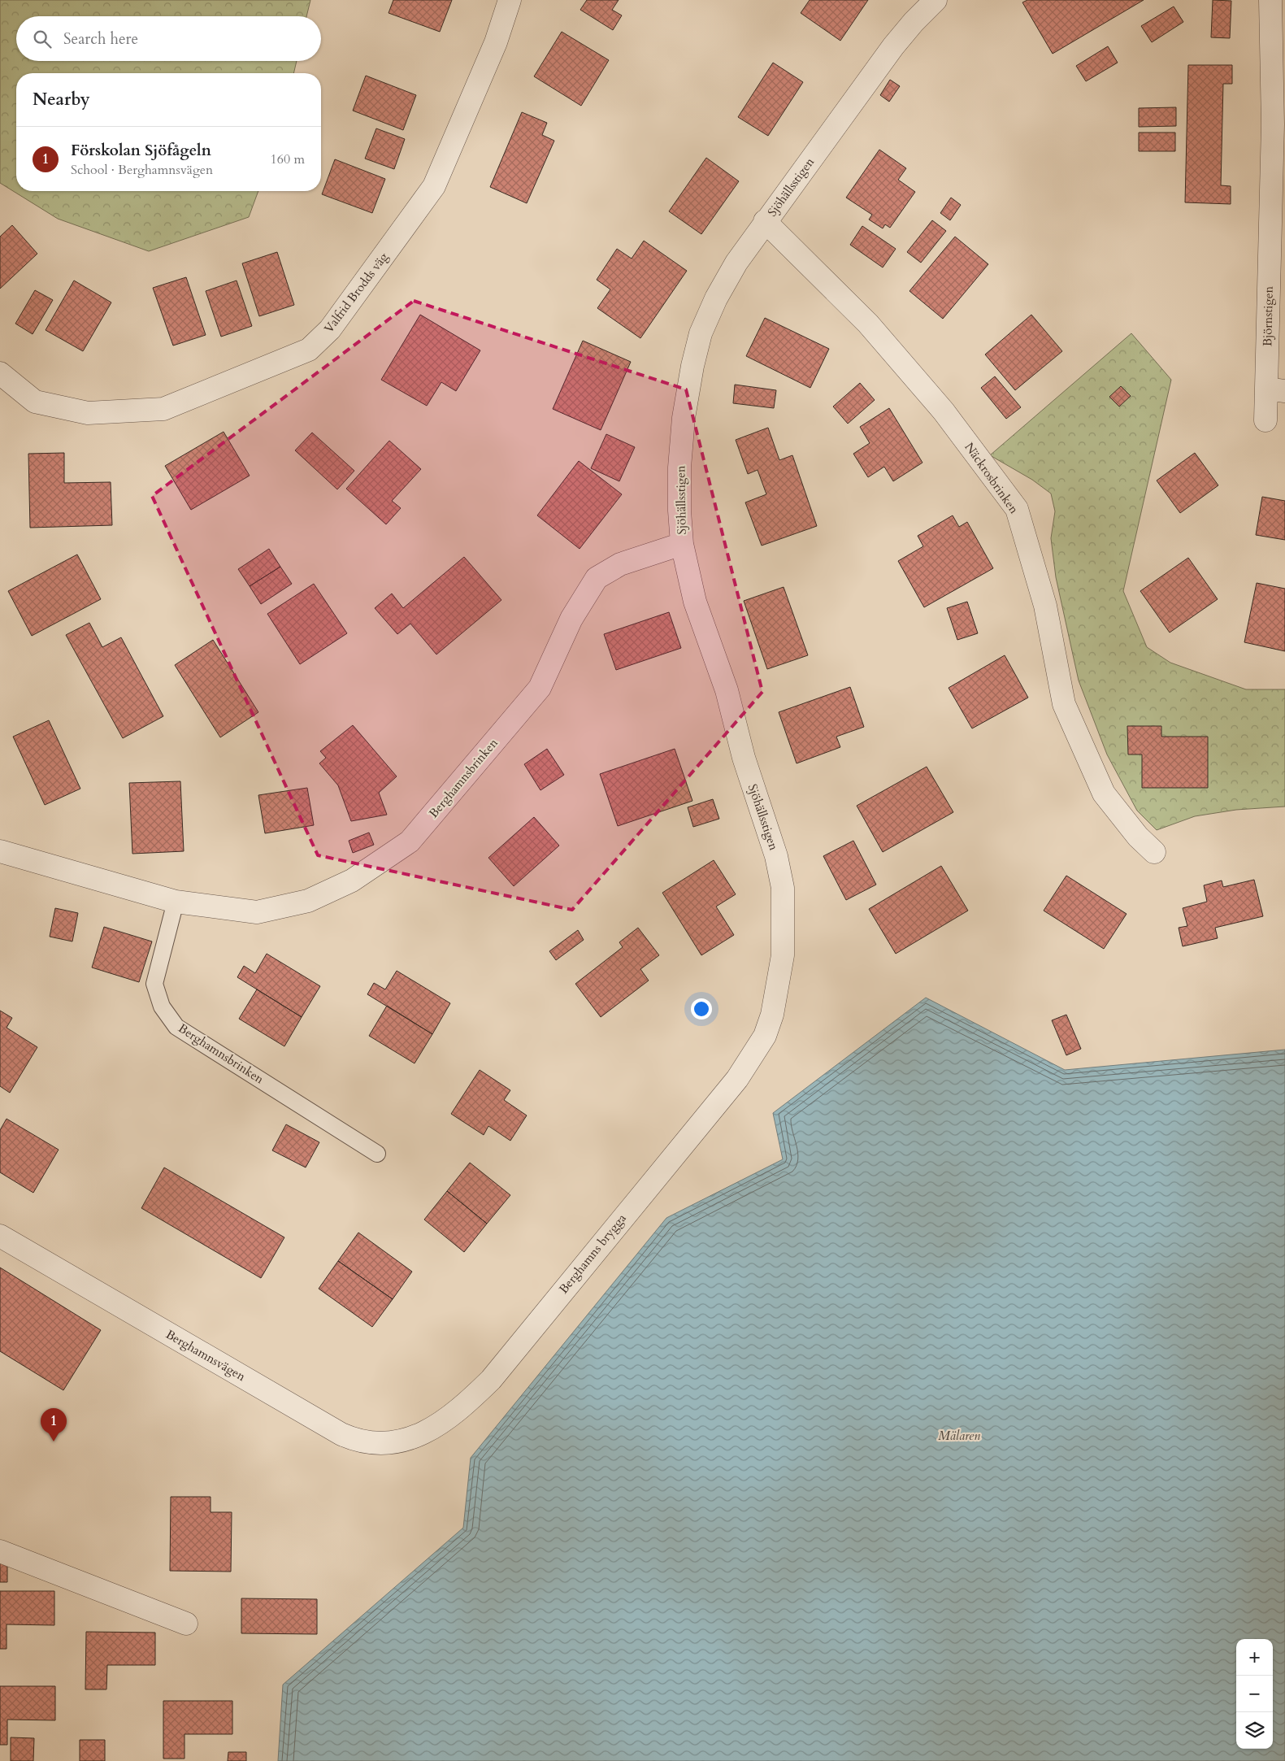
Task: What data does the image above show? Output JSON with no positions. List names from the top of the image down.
{
  "streets": {
    "street": [
      "Sjöhällsstigen",
      "Valfrid Brodds väg",
      "Björnstigen",
      "Näckrosbrinken",
      "Berghamnsbrinken",
      "Berghamns brygga",
      "Berghamnsvägen"
    ]
  },
  "crossings": [
    ["Sjöhällsstigen", "Näckrosbrinken"],
    ["Sjöhällsstigen", "Berghamnsbrinken"],
    ["Sjöhällsstigen", "Berghamns brygga"],
    ["Berghamns brygga", "Berghamnsvägen"]
  ],
  "water": ["Mälaren"],
  "page": {
    "search": "Search here",
    "heading": "Nearby",
    "list": [
      {
        "mark": "1",
        "name": "Förskolan Sjöfågeln",
        "note": "School · Berghamnsvägen",
        "value": "160 m"
      }
    ],
    "pins": "1",
    "map_buttons": ["+", "−"]
  }
}
